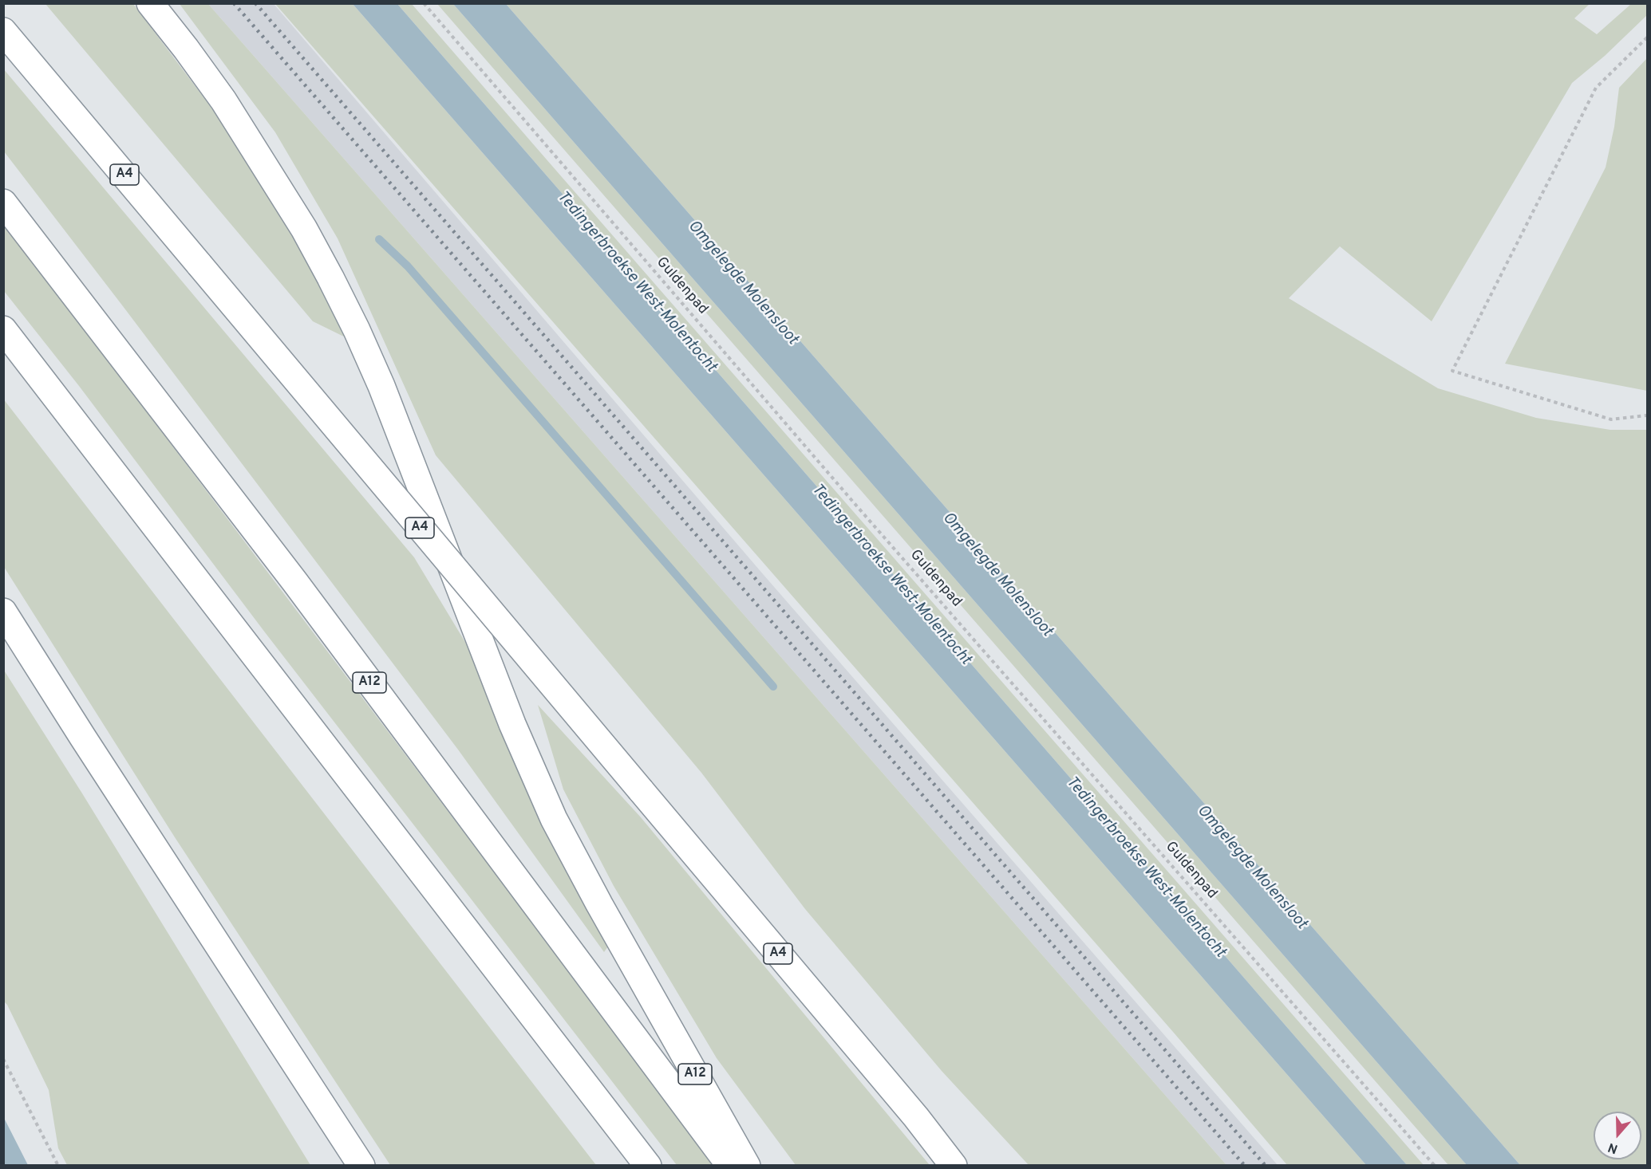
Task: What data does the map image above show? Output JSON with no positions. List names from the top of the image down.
{
  "streets": {
    "highway": ["A4", "A12"],
    "path": ["Guldenpad"]
  },
  "water": ["Tedingerbroekse West-Molentocht", "Omgelegde Molensloot"],
  "north": "bottom"
}
